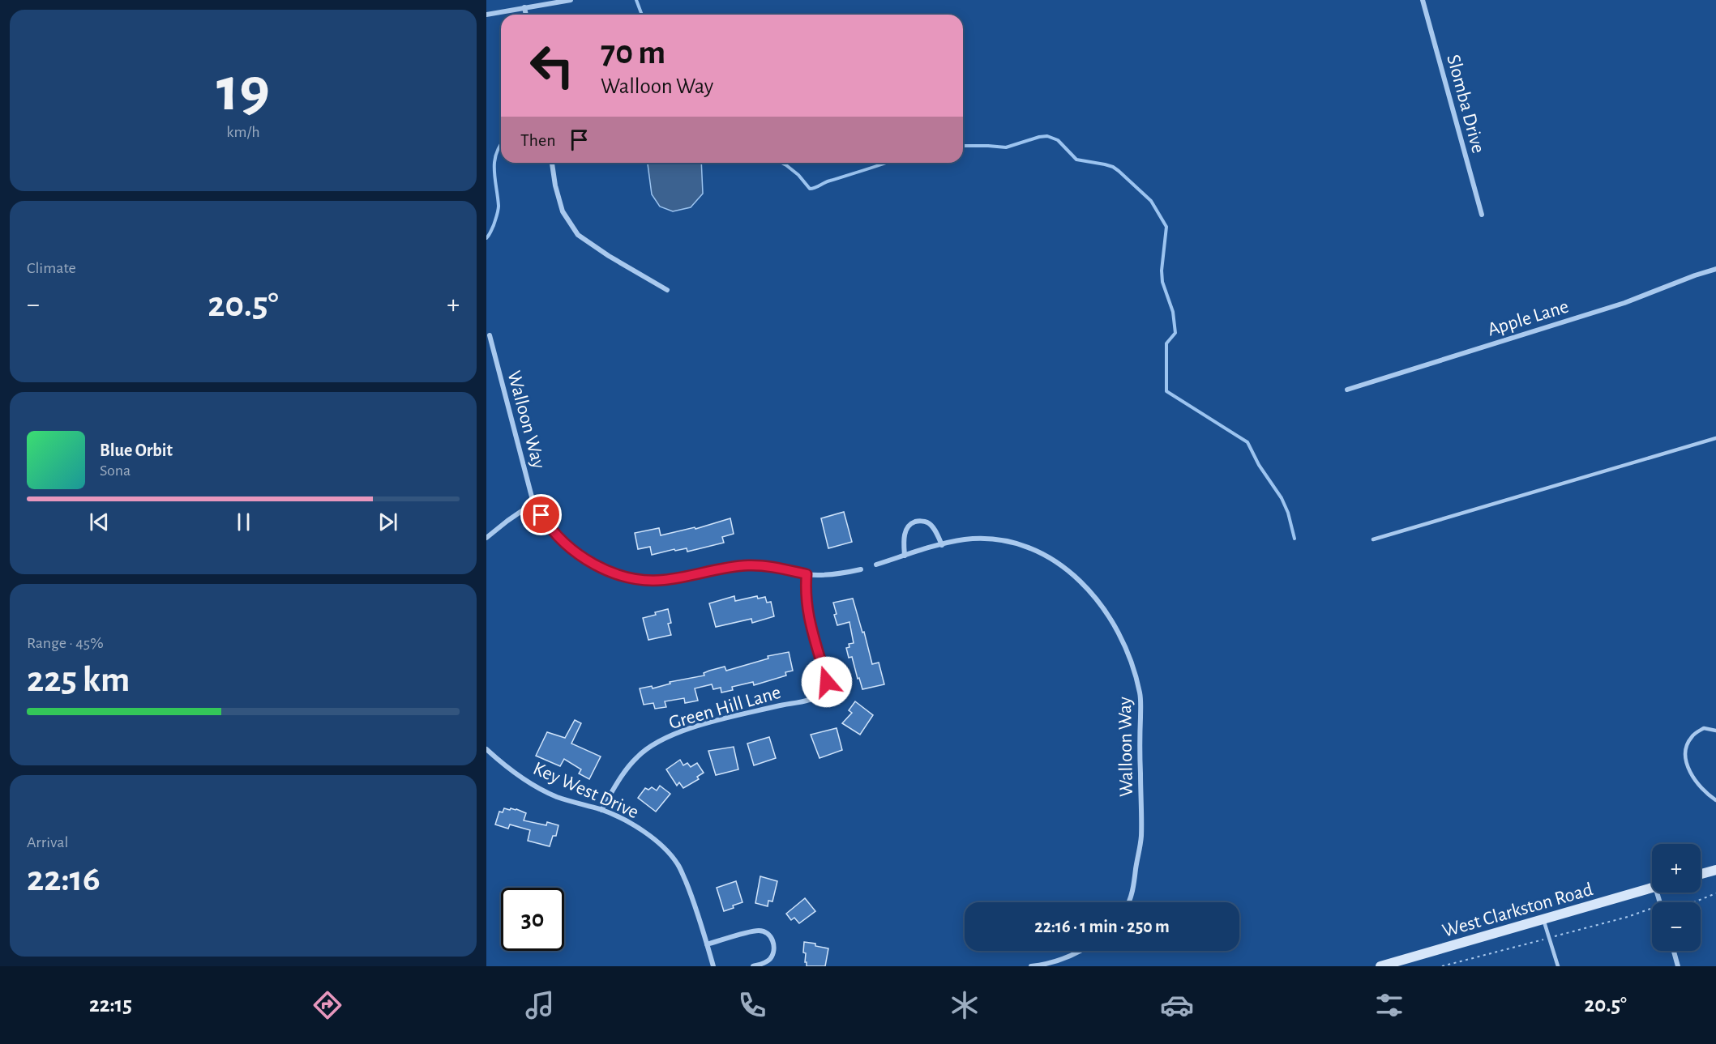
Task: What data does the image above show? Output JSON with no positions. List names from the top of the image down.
{
  "streets": {
    "main road": ["West Clarkston Road"],
    "street": [
      "Slomba Drive",
      "Apple Lane",
      "Walloon Way",
      "Green Hill Lane",
      "Key West Drive"
    ]
  },
  "crossings": [
    ["Walloon Way", "Green Hill Lane"],
    ["Green Hill Lane", "Key West Drive"]
  ],
  "page": {
    "tile": [
      ["19", "km/h"],
      "Climate",
      ["Range · 45%", "225 km"],
      ["Arrival", "22:16"]
    ],
    "turn": ["70 m", "Walloon Way"],
    "then": "Then",
    "heat": ["−", "20.5°", "+"],
    "song": ["Blue Orbit", "Sona"],
    "map_buttons": ["+", "−"],
    "limit": "30",
    "trip": "22:16 · 1 min · 250 m",
    "tabs": ["22:15", "20.5°"]
  }
}
